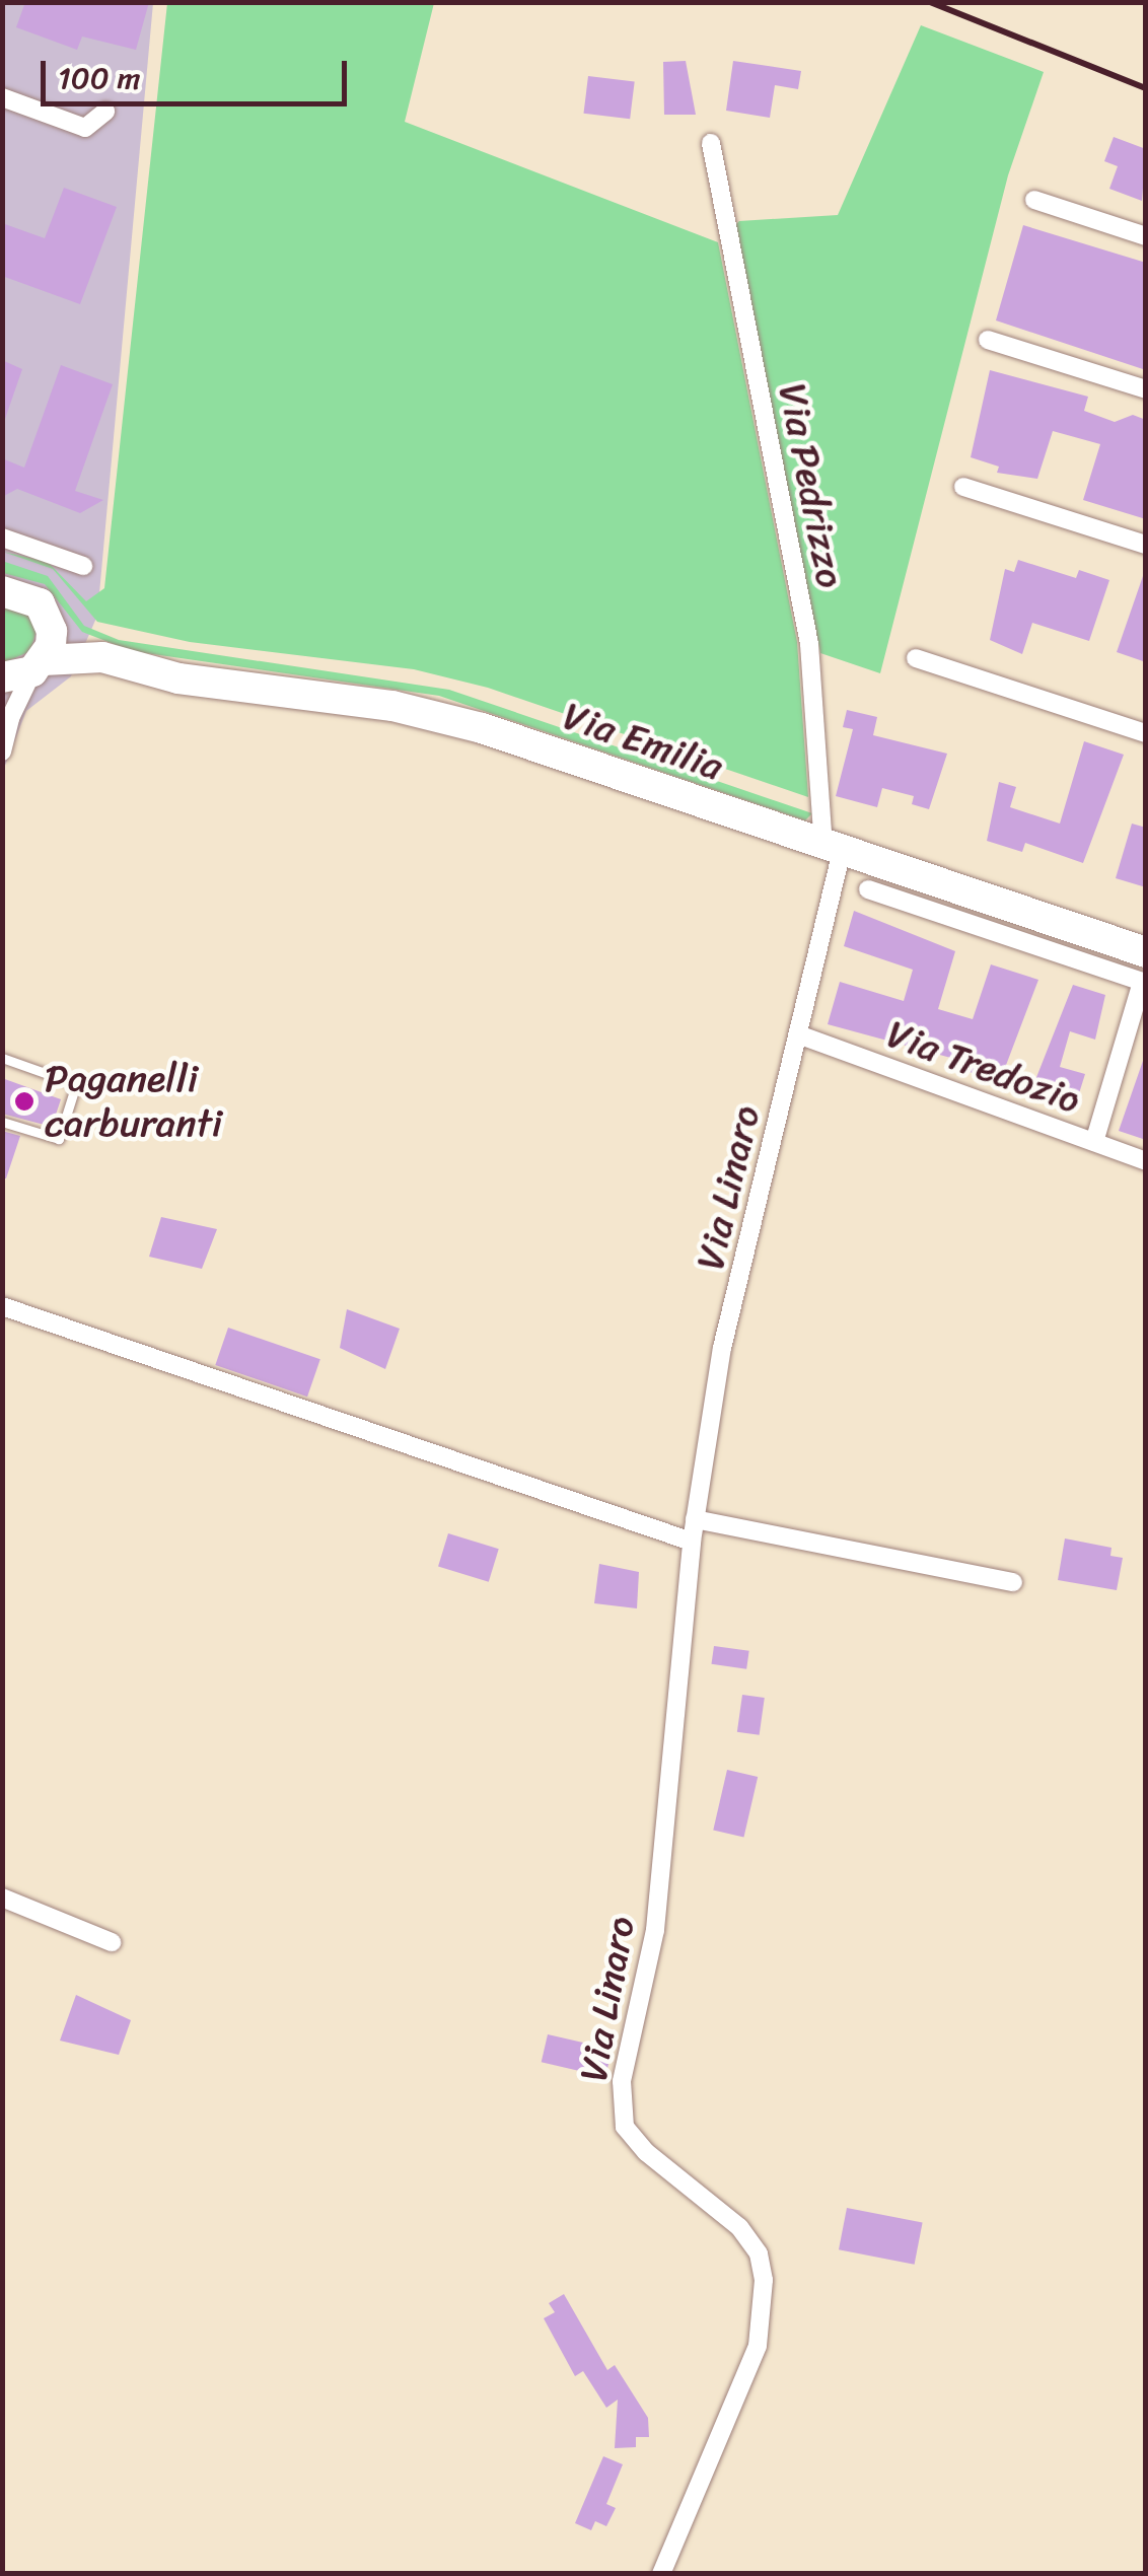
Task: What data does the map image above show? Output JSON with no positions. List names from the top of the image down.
{
  "streets": {
    "main road": ["Via Emilia"],
    "street": ["Via Pedrizzo", "Via Tredozio", "Via Linaro"]
  },
  "crossings": [
    ["Via Pedrizzo", "Via Emilia"],
    ["Via Pedrizzo", "Via Linaro"],
    ["Via Emilia", "Via Linaro"],
    ["Via Tredozio", "Via Linaro"]
  ],
  "places": ["Paganelli carburanti"],
  "scale_bar": "100 m"
}
